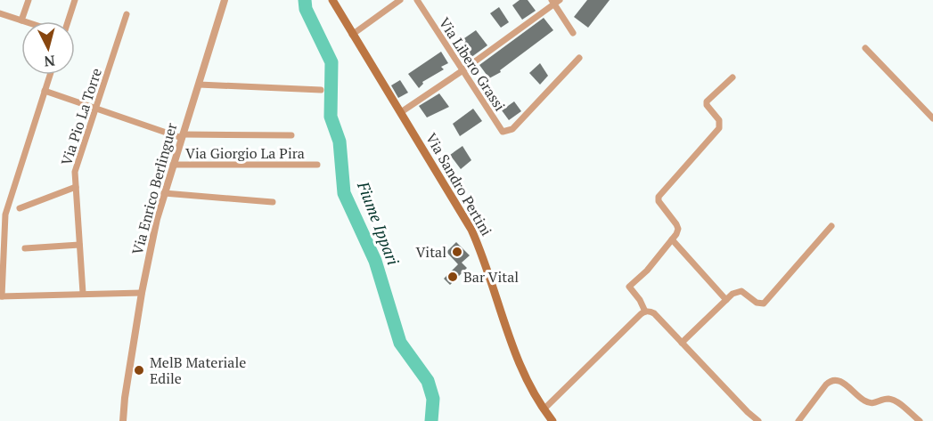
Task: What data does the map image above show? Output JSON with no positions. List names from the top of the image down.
{
  "streets": {
    "main road": ["Via Sandro Pertini"],
    "street": [
      "Via Libero Grassi",
      "Via Pio La Torre",
      "Via Giorgio La Pira",
      "Via Enrico Berlinguer"
    ]
  },
  "crossings": [
    ["Via Giorgio La Pira", "Via Enrico Berlinguer"]
  ],
  "water": ["Fiume Ippari"],
  "places": ["Vital", "Bar Vital", "MelB Materiale Edile"],
  "north": "bottom"
}
